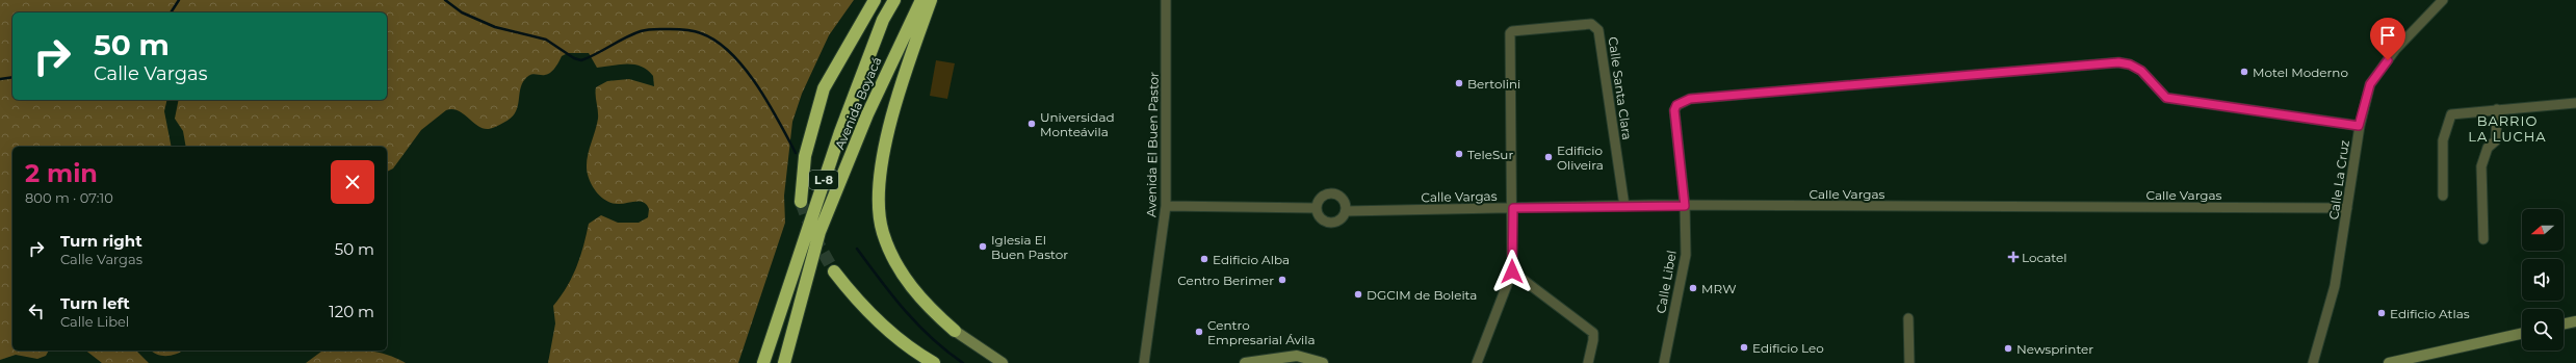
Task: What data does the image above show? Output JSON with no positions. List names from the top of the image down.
{
  "streets": {
    "highway": ["Avenida Boyacá", "L-8"],
    "street": [
      "Calle Santa Clara",
      "Avenida El Buen Pastor",
      "Calle La Cruz",
      "Calle Vargas",
      "Calle Libel"
    ]
  },
  "crossings": [
    ["Calle Santa Clara", "Calle Vargas"],
    ["Calle La Cruz", "Calle Vargas"],
    ["Calle La Cruz", "Calle Libel"],
    ["Calle Vargas", "Calle Libel"]
  ],
  "districts": ["BARRIO LA LUCHA"],
  "places": {
    "other": [
      "Motel Moderno",
      "Bertolini",
      "Universidad Monteávila",
      "TeleSur",
      "Edificio Oliveira",
      "Iglesia El Buen Pastor",
      "Edificio Alba",
      "Centro Berimer",
      "MRW",
      "DGCIM de Boleita",
      "Edificio Atlas",
      "Centro Empresarial Ávila",
      "Edificio Leo",
      "Newsprinter"
    ],
    "health": ["Locatel"]
  },
  "north": "left",
  "page": {
    "turn": ["50 m", "Calle Vargas"],
    "heading": ["2 min", "800 m · 07:10"],
    "list": [
      {
        "name": "Turn right",
        "note": "Calle Vargas",
        "value": "50 m"
      },
      {
        "name": "Turn left",
        "note": "Calle Libel",
        "value": "120 m"
      }
    ]
  }
}
